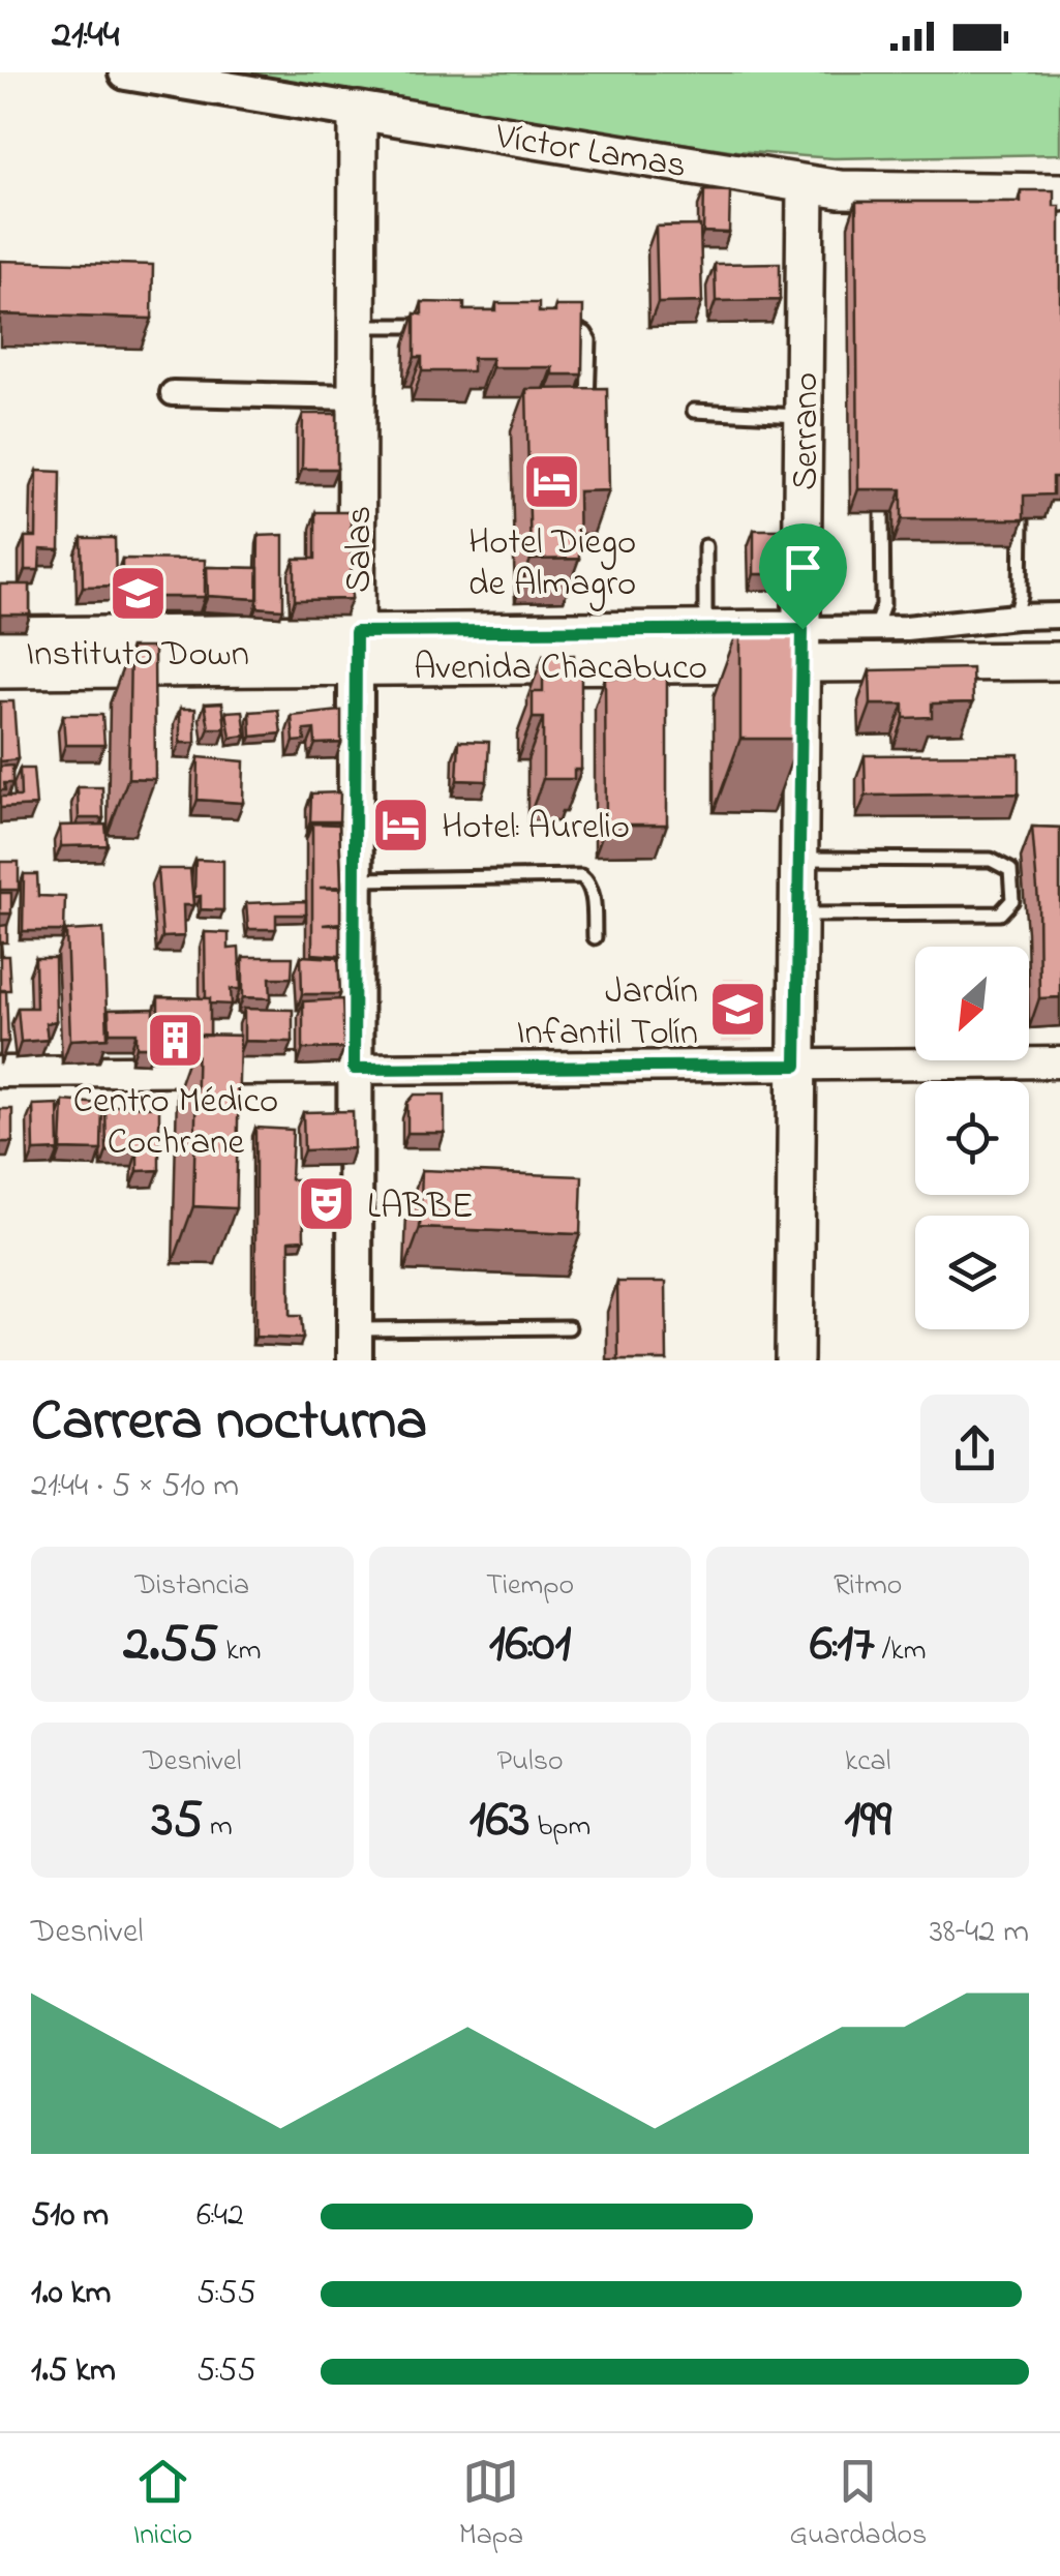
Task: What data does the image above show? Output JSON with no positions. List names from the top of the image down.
{
  "streets": {
    "main road": [
      "Víctor Lamas",
      "Serrano",
      "Salas",
      "Avenida Chacabuco"
    ]
  },
  "crossings": [
    ["Víctor Lamas", "Serrano"],
    ["Víctor Lamas", "Salas"],
    ["Serrano", "Avenida Chacabuco"],
    ["Salas", "Avenida Chacabuco"]
  ],
  "places": {
    "hotel": ["Hotel Diego de Almagro", "Hotel: Aurelio"],
    "school or university": ["Instituto Down", "Jardín Infantil Tolín"],
    "building": ["Centro Médico Cochrane"],
    "theatre": ["LABBE"]
  },
  "north": "bottom left",
  "page": {
    "status": "21:44",
    "heading": ["Carrera nocturna", "21:44 · 5 × 510 m"],
    "stats": [
      ["Distancia", "2.55 km"],
      ["Tiempo", "16:01"],
      ["Ritmo", "6:17 /km"],
      ["Desnivel", "35 m"],
      ["Pulso", "163 bpm"],
      ["kcal", "199"]
    ],
    "chart": ["Desnivel", "38–42 m"],
    "list": [
      {
        "name": "510 m",
        "note": "6:42"
      },
      {
        "name": "1.0 km",
        "note": "5:55"
      },
      {
        "name": "1.5 km",
        "note": "5:55"
      }
    ],
    "tabs": ["Inicio", "Mapa", "Guardados"]
  }
}
